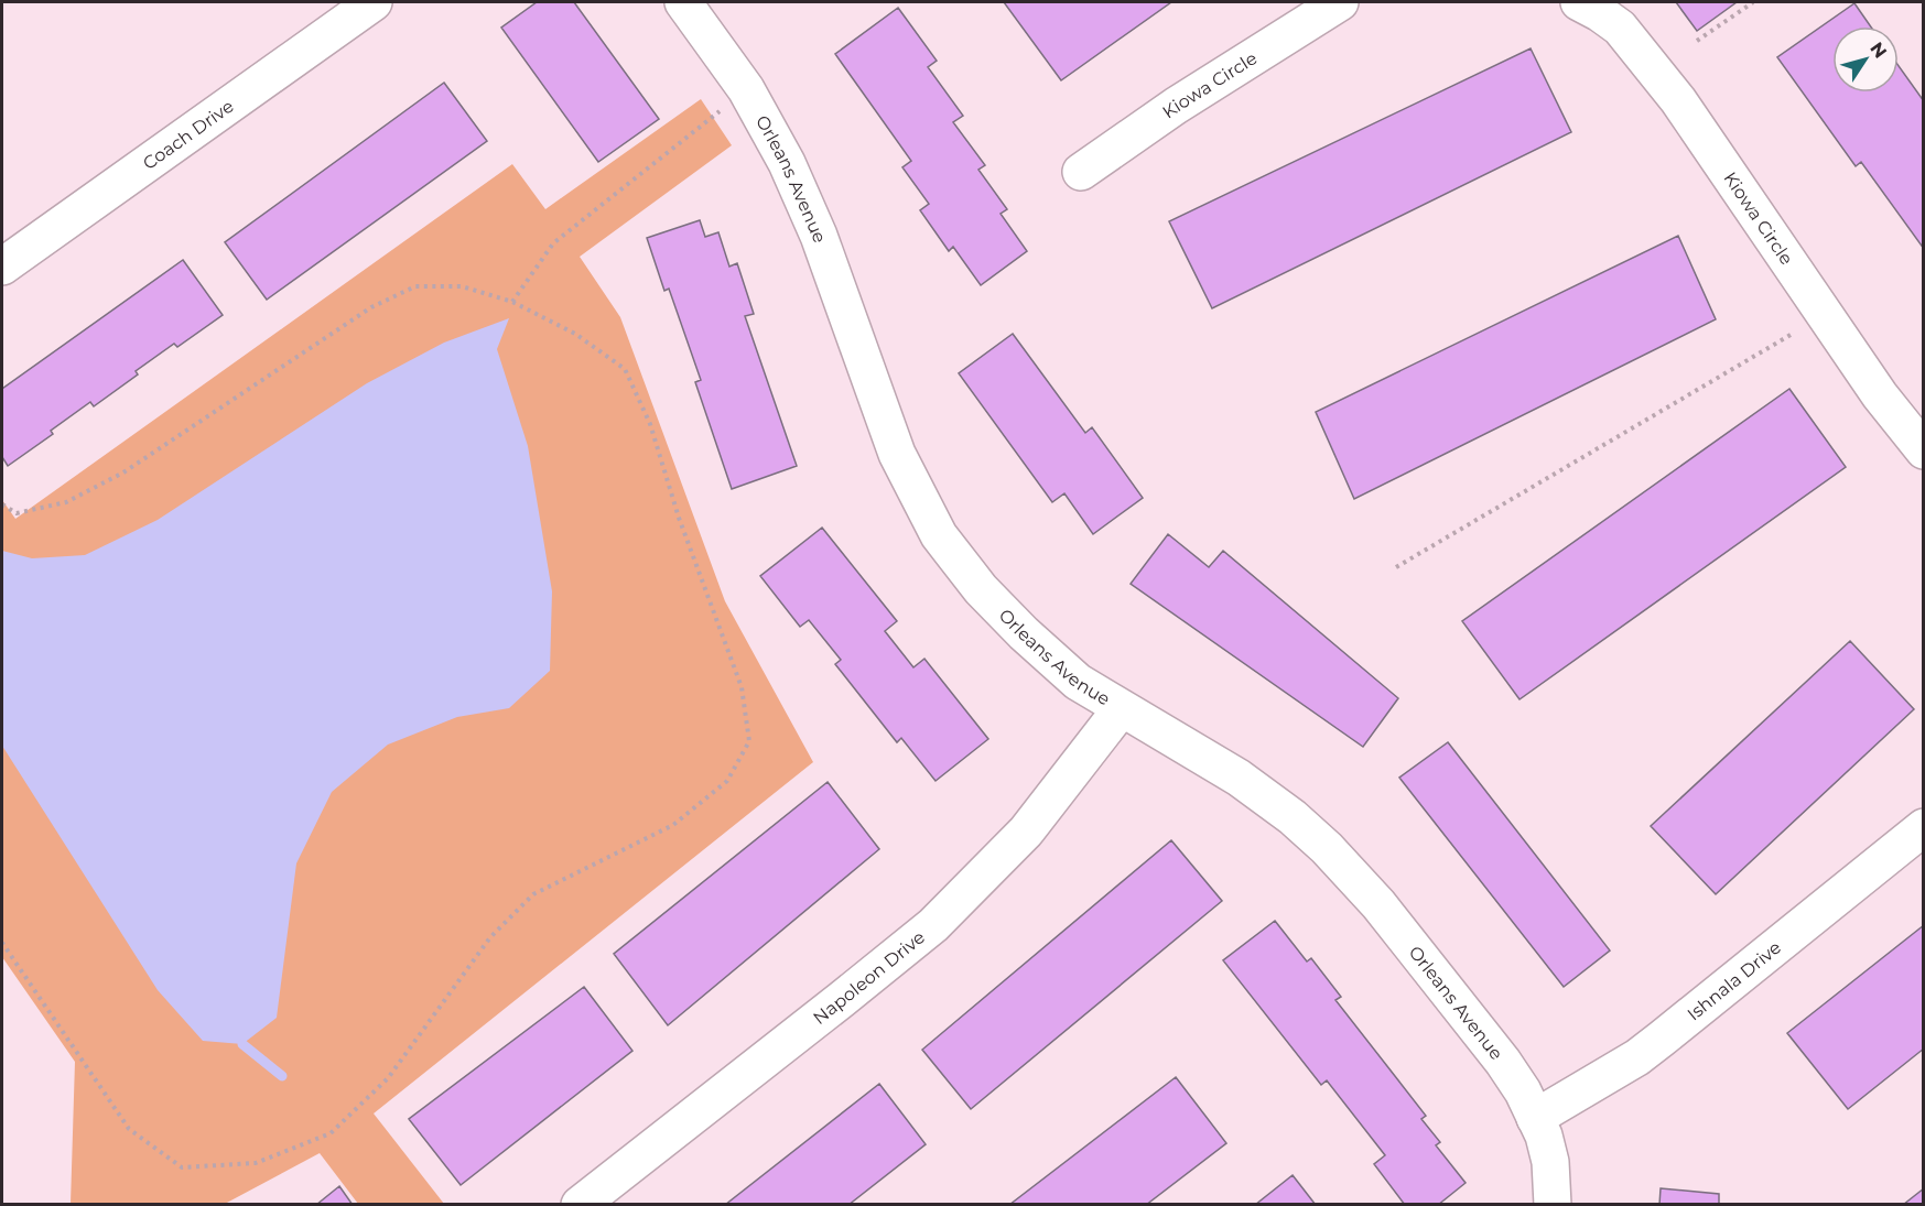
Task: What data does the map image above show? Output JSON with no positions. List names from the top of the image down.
{
  "streets": {
    "street": [
      "Kiowa Circle",
      "Coach Drive",
      "Orleans Avenue",
      "Napoleon Drive",
      "Ishnala Drive"
    ]
  },
  "crossings": [
    ["Orleans Avenue", "Napoleon Drive"],
    ["Orleans Avenue", "Ishnala Drive"]
  ],
  "north": "top right"
}
